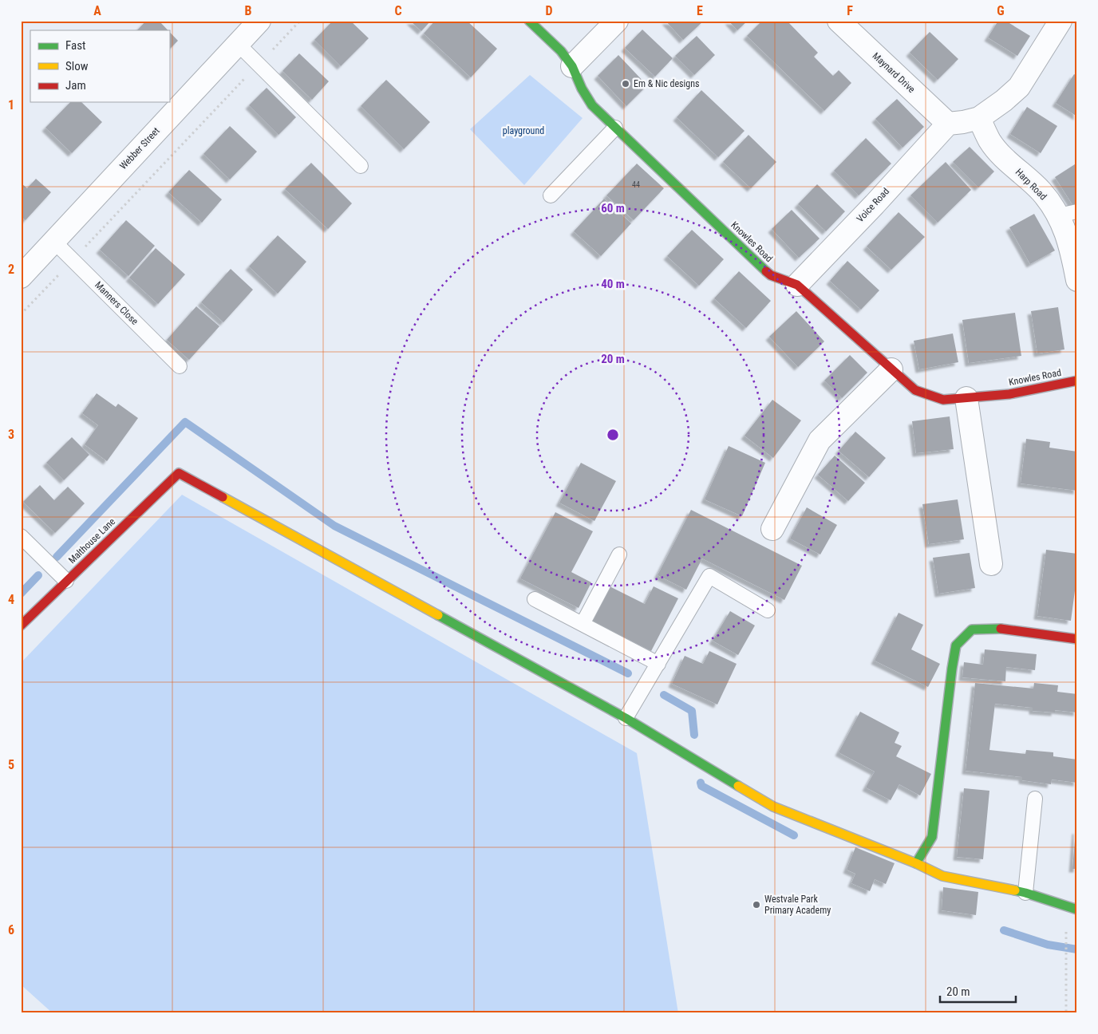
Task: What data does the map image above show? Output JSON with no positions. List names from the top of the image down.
{
  "streets": {
    "street": [
      "Maynard Drive",
      "Webber Street",
      "Harp Road",
      "Voice Road",
      "Knowles Road",
      "Malthouse Lane"
    ],
    "lane": ["Manners Close"]
  },
  "crossings": [
    ["Maynard Drive", "Voice Road"],
    ["Webber Street", "Manners Close"],
    ["Voice Road", "Knowles Road"]
  ],
  "parks": ["playground"],
  "places": ["Em & Nic designs", "Westvale Park Primary Academy"],
  "house_numbers": ["44"],
  "legend": ["Fast", "Slow", "Jam"],
  "scale_bar": "20 m",
  "grid": {
    "columns": [
      "A",
      "B",
      "C",
      "D",
      "E",
      "F",
      "G"
    ],
    "rows": [
      "1",
      "2",
      "3",
      "4",
      "5",
      "6"
    ]
  },
  "rings": ["60 m", "40 m", "20 m"]
}
